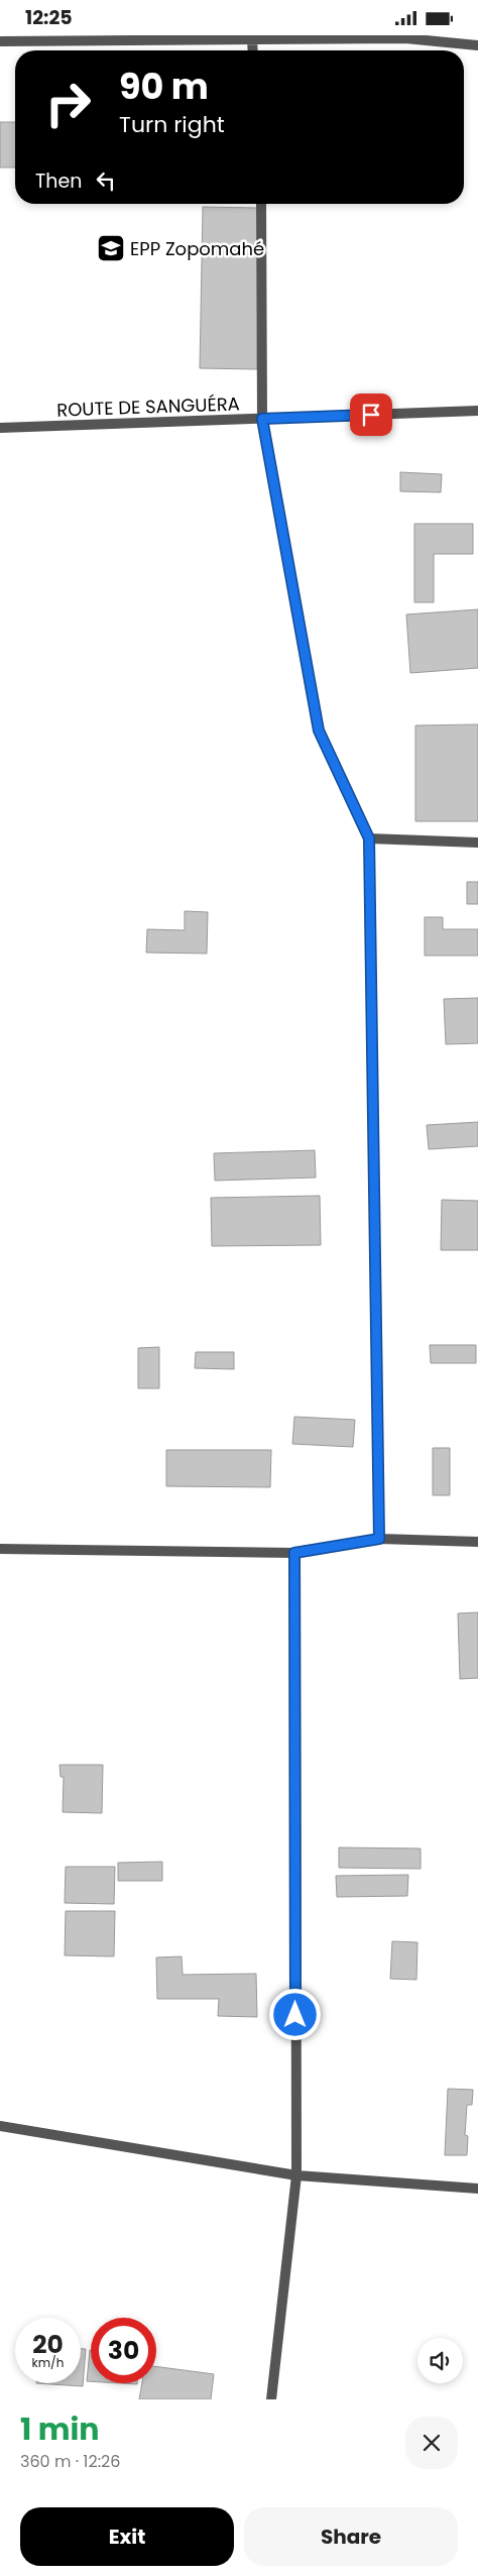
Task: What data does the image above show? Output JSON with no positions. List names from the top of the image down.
{
  "streets": {
    "street": ["ROUTE DE SANGUÉRA"]
  },
  "places": {
    "school or university": ["EPP Zopomahé"]
  },
  "page": {
    "status": "12:25",
    "turn": ["90 m", "Turn right"],
    "then": "Then",
    "speed": "20 km/h",
    "limit": "30",
    "heading": ["1 min", "360 m · 12:26"],
    "buttons": ["Exit", "Share"]
  }
}
